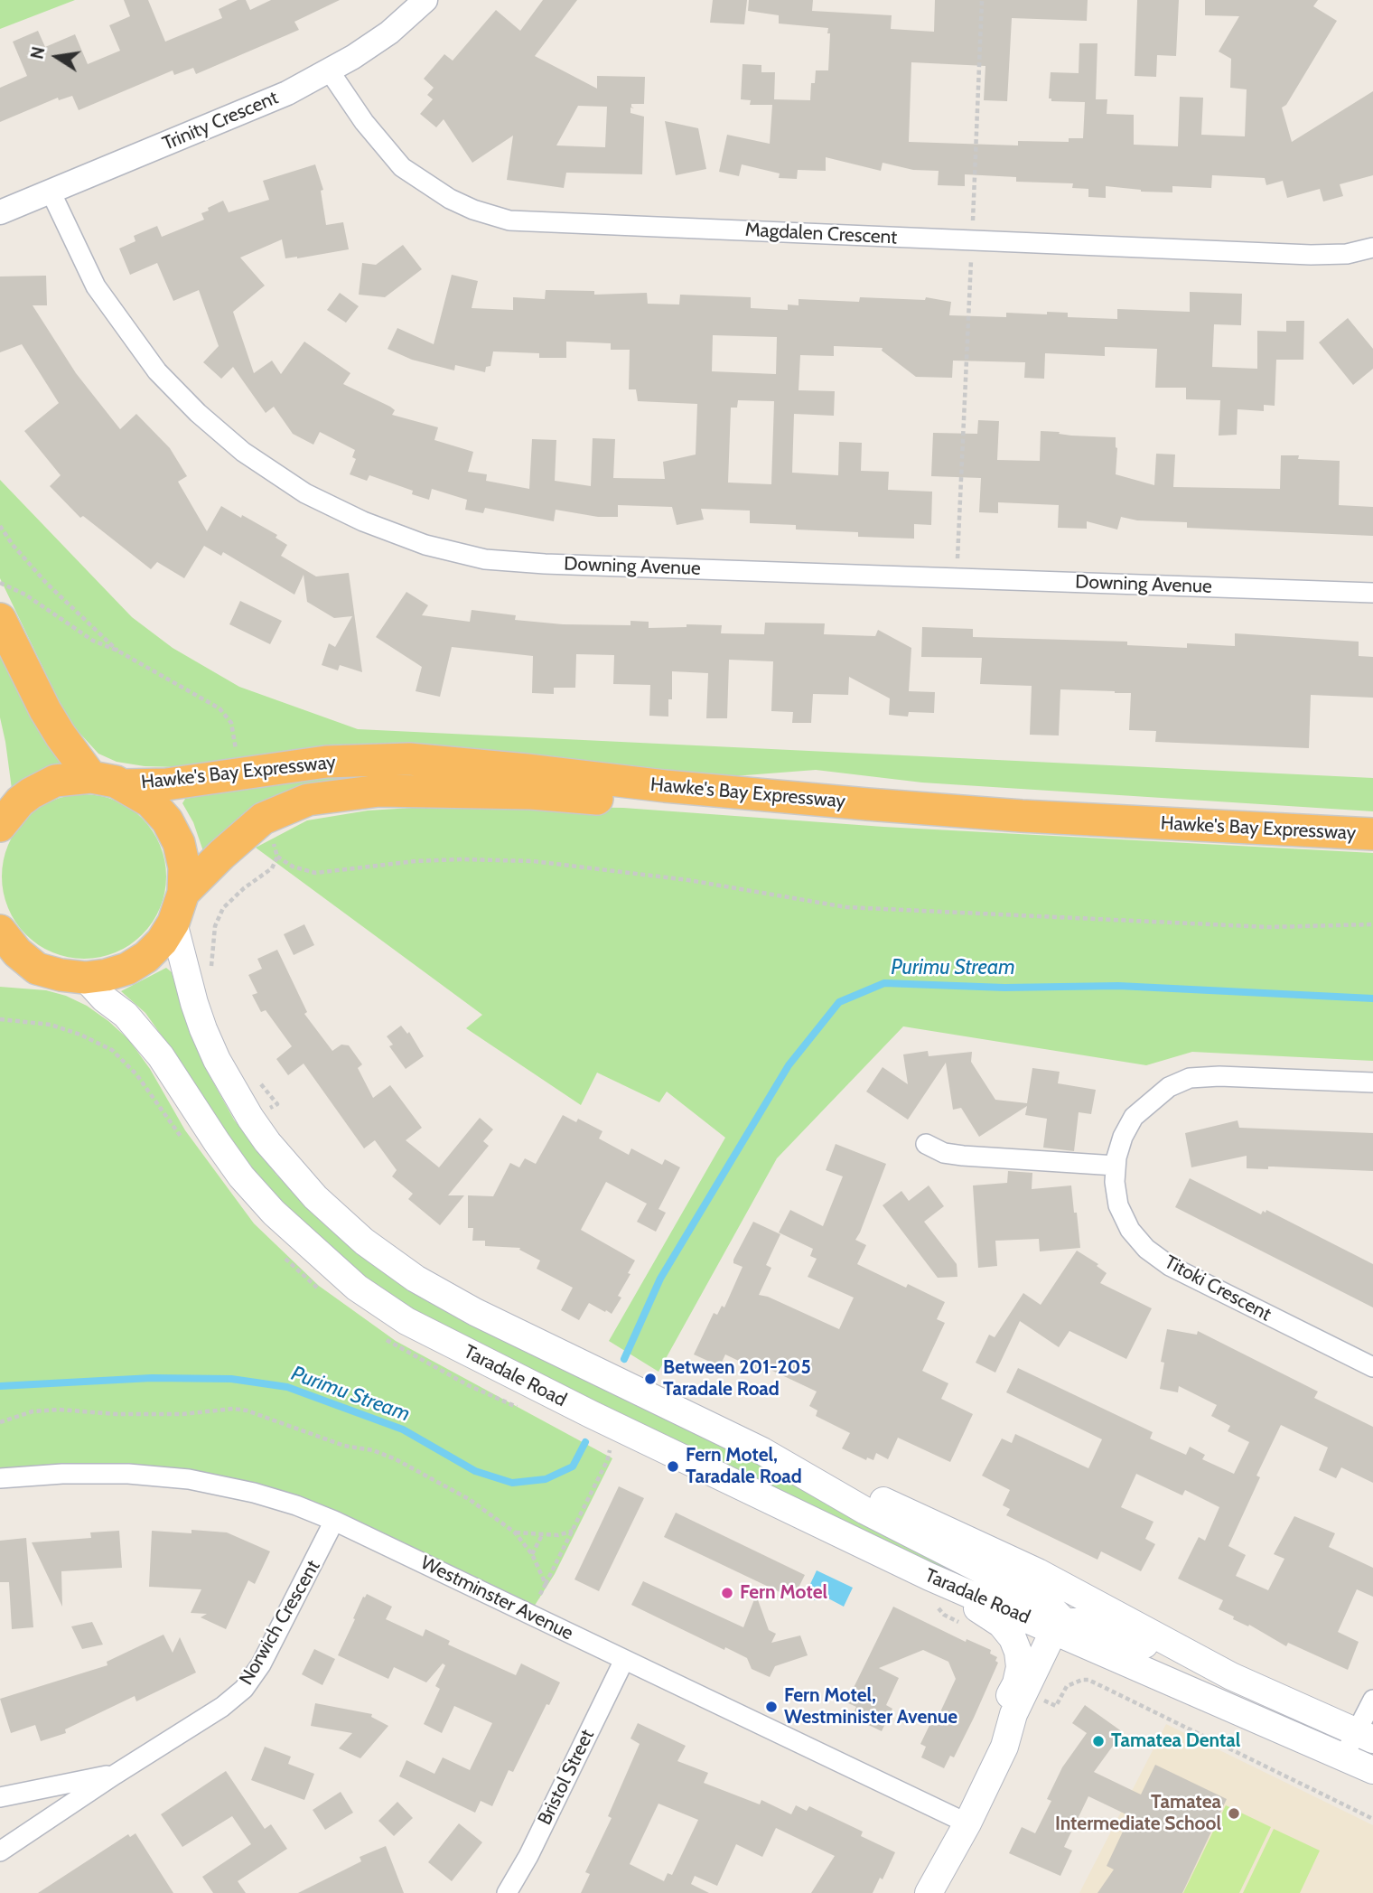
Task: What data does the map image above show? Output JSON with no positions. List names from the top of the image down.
{
  "streets": {
    "highway": ["Hawke's Bay Expressway"],
    "main road": ["Taradale Road"],
    "street": [
      "Trinity Crescent",
      "Magdalen Crescent",
      "Downing Avenue",
      "Titoki Crescent",
      "Westminster Avenue",
      "Norwich Crescent",
      "Bristol Street"
    ]
  },
  "crossings": [
    ["Trinity Crescent", "Magdalen Crescent"],
    ["Trinity Crescent", "Downing Avenue"],
    ["Westminster Avenue", "Norwich Crescent"],
    ["Westminster Avenue", "Bristol Street"]
  ],
  "water": ["Purimu Stream"],
  "places": [
    "Between 201-205 Taradale Road",
    "Fern Motel, Taradale Road",
    "Fern Motel",
    "Fern Motel, Westminister Avenue",
    "Tamatea Dental",
    "Tamatea Intermediate School"
  ],
  "north": "left"
}
